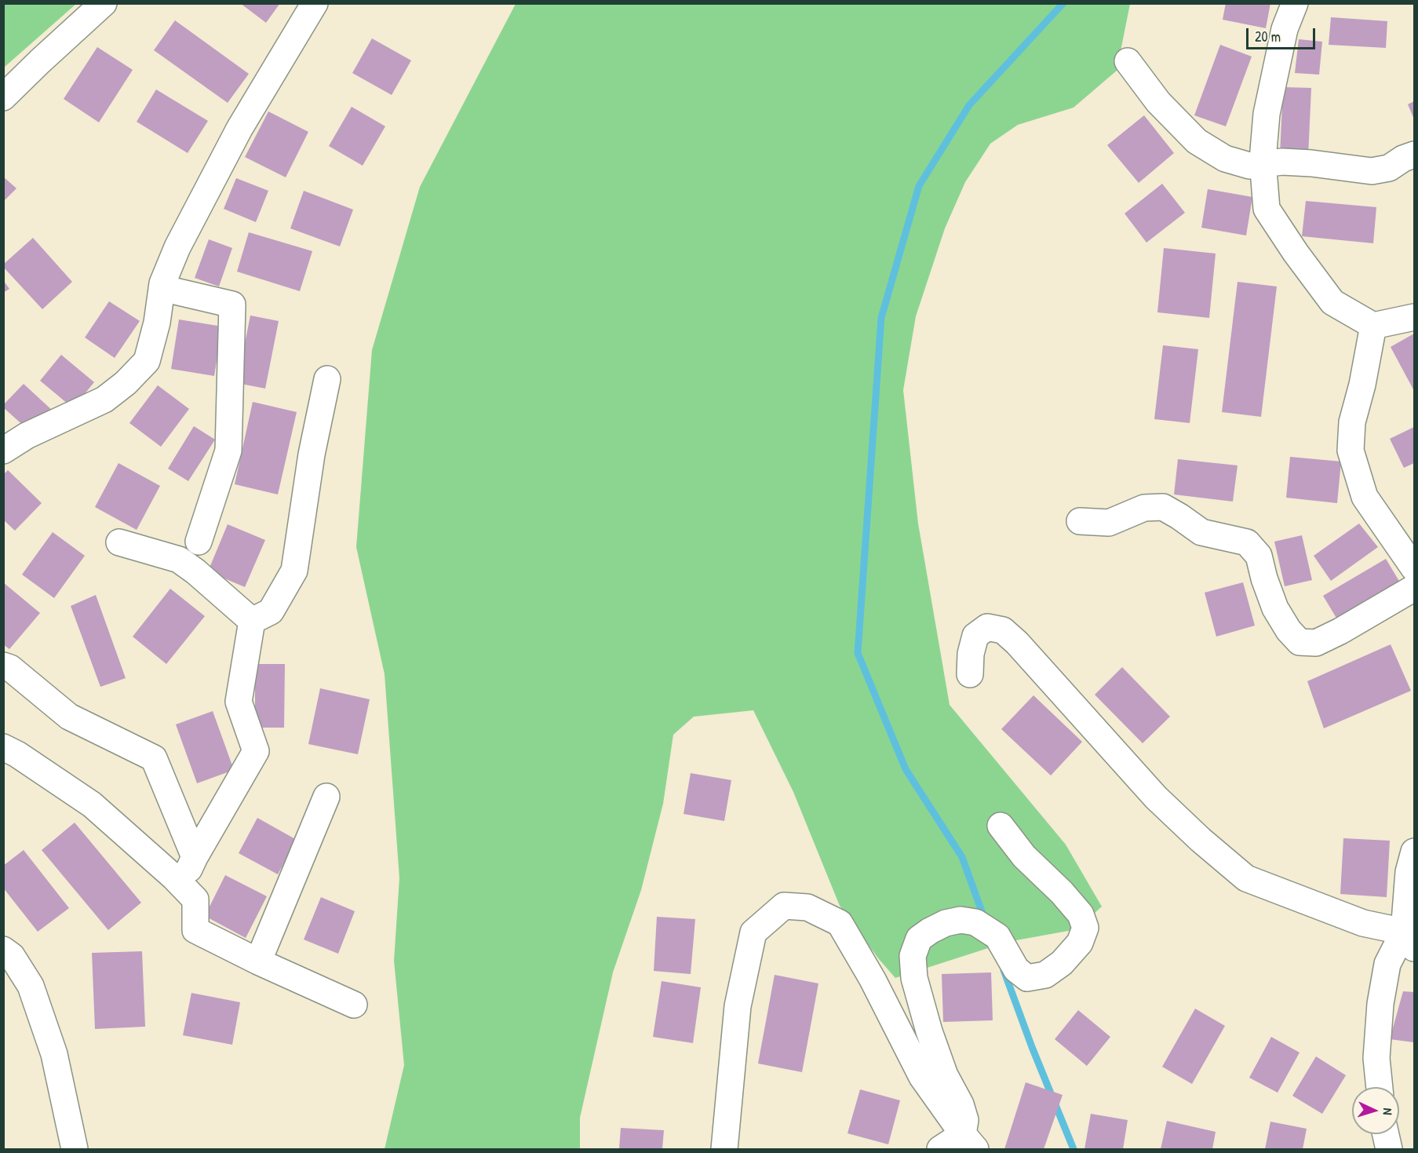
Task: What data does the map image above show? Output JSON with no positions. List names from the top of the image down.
{
  "scale_bar": "20 m",
  "north": "right"
}
